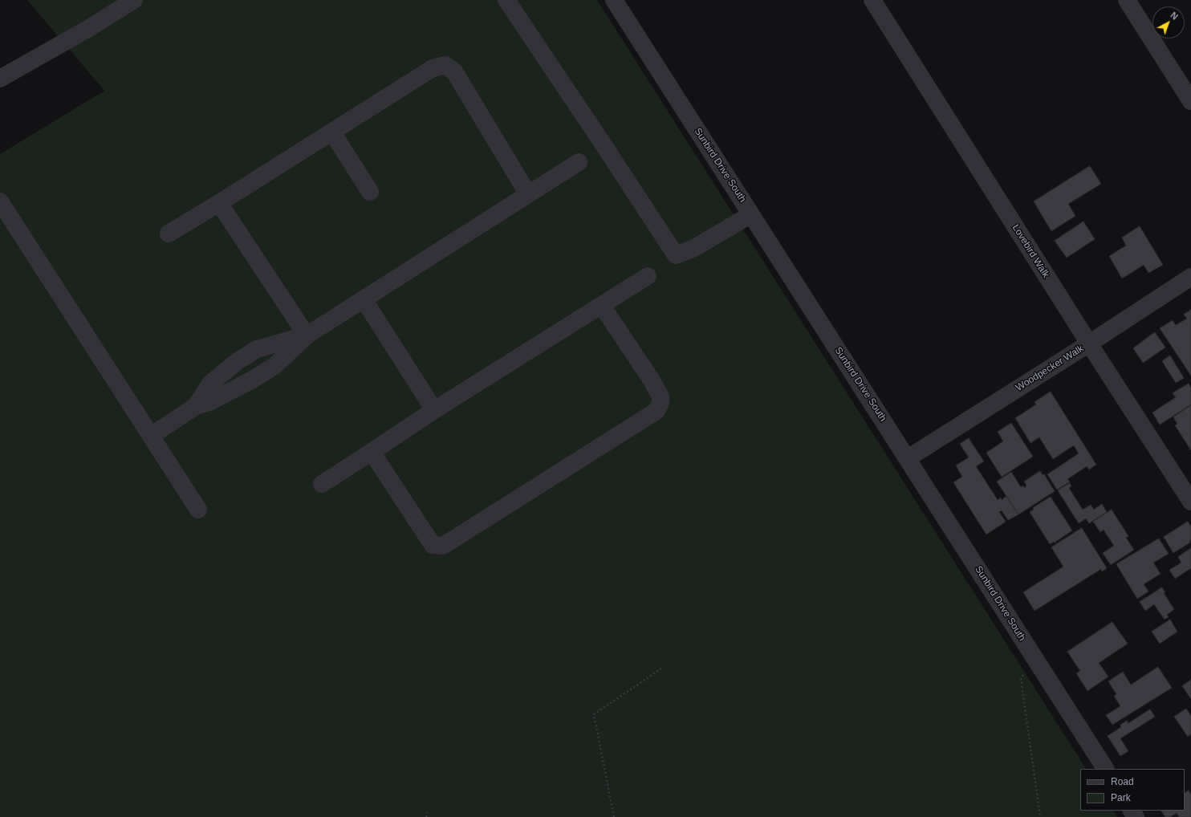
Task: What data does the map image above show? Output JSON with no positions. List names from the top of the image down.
{
  "streets": {
    "street": ["Sunbird Drive South", "Lovebird Walk", "Woodpecker Walk"]
  },
  "crossings": [
    ["Sunbird Drive South", "Woodpecker Walk"],
    ["Lovebird Walk", "Woodpecker Walk"]
  ],
  "legend": ["Road", "Park"],
  "north": "top right"
}
